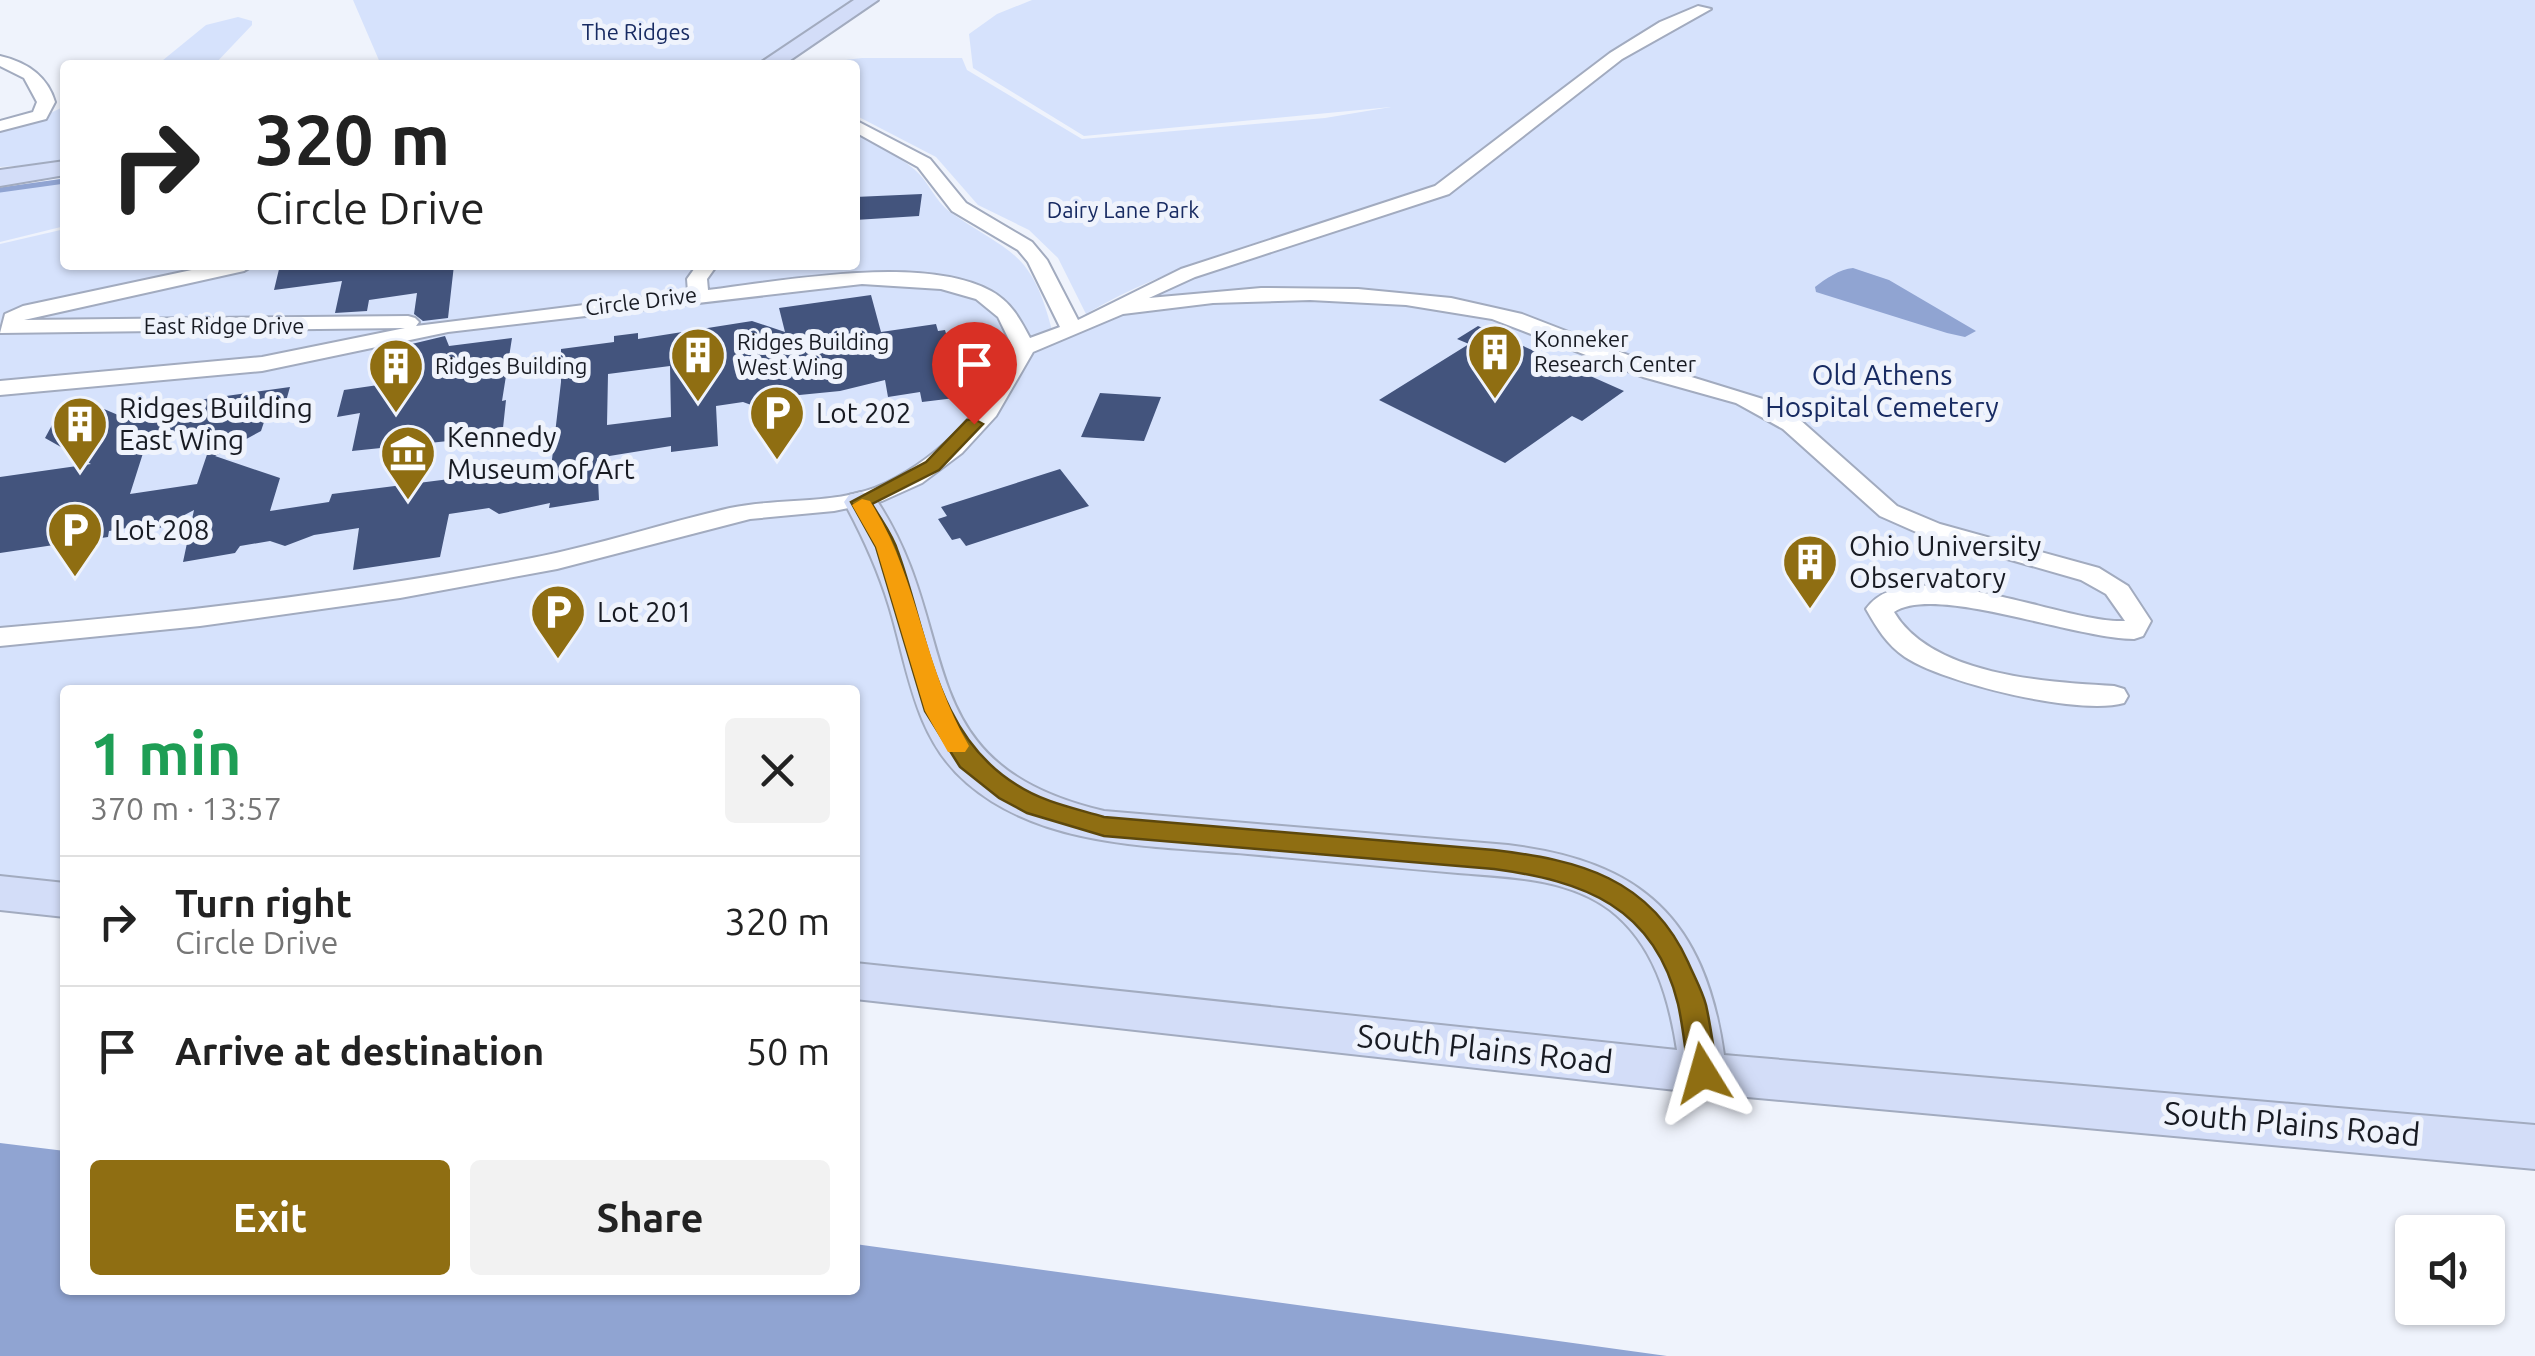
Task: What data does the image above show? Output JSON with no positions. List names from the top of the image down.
{
  "streets": {
    "street": ["Circle Drive", "East Ridge Drive", "South Plains Road"]
  },
  "crossings": [
    ["Circle Drive", "East Ridge Drive"]
  ],
  "parks": ["The Ridges", "Dairy Lane Park", "Old Athens Hospital Cemetery"],
  "places": {
    "building": [
      "Konneker Research Center",
      "Ridges Building West Wing",
      "Ridges Building",
      "Ridges Building East Wing",
      "Ohio University Observatory"
    ],
    "parking": ["Lot 202", "Lot 208", "Lot 201"],
    "museum": ["Kennedy Museum of Art"]
  },
  "page": {
    "turn": ["320 m", "Circle Drive"],
    "heading": ["1 min", "370 m · 13:57"],
    "list": [
      {
        "name": "Turn right",
        "note": "Circle Drive",
        "value": "320 m"
      },
      {
        "name": "Arrive at destination",
        "value": "50 m"
      }
    ],
    "buttons": ["Exit", "Share"]
  }
}
